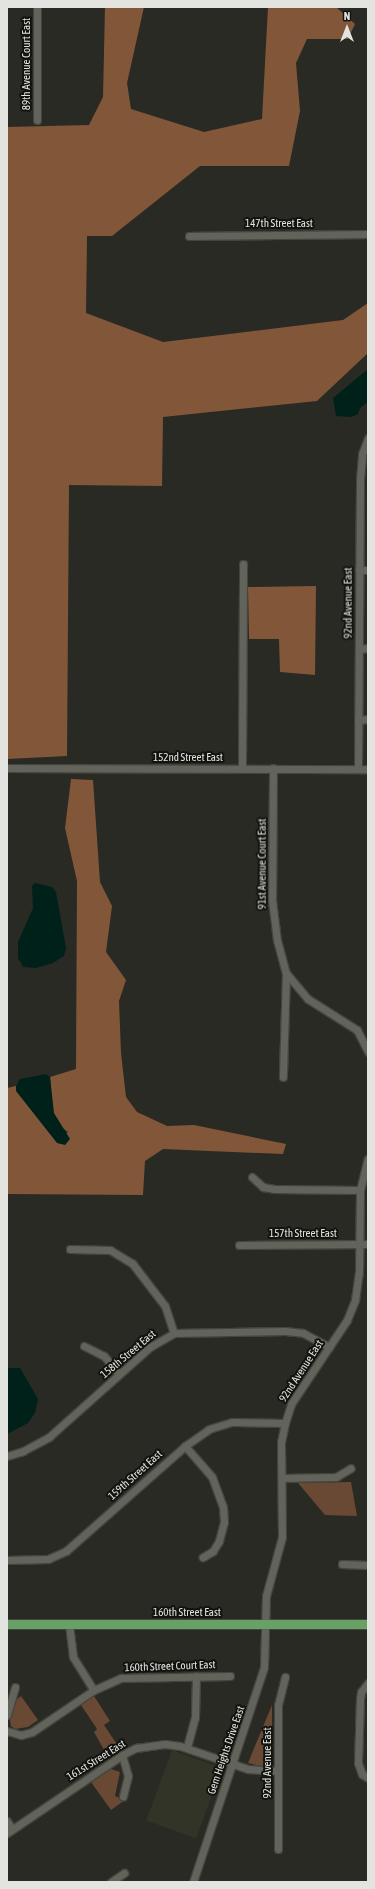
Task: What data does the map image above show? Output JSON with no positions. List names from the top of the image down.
{
  "streets": {
    "main road": ["160th Street East"],
    "street": [
      "89th Avenue Court East",
      "147th Street East",
      "92nd Avenue East",
      "152nd Street East",
      "91st Avenue Court East",
      "157th Street East",
      "158th Street East",
      "159th Street East",
      "160th Street Court East",
      "Gem Heights Drive East",
      "161st Street East"
    ]
  },
  "crossings": [
    ["92nd Avenue East", "152nd Street East"],
    ["92nd Avenue East", "157th Street East"],
    ["92nd Avenue East", "158th Street East"],
    ["92nd Avenue East", "159th Street East"],
    ["92nd Avenue East", "160th Street East"],
    ["92nd Avenue East", "Gem Heights Drive East"],
    ["92nd Avenue East", "161st Street East"],
    ["152nd Street East", "91st Avenue Court East"],
    ["160th Street East", "Gem Heights Drive East"],
    ["Gem Heights Drive East", "161st Street East"]
  ],
  "north": "top"
}
